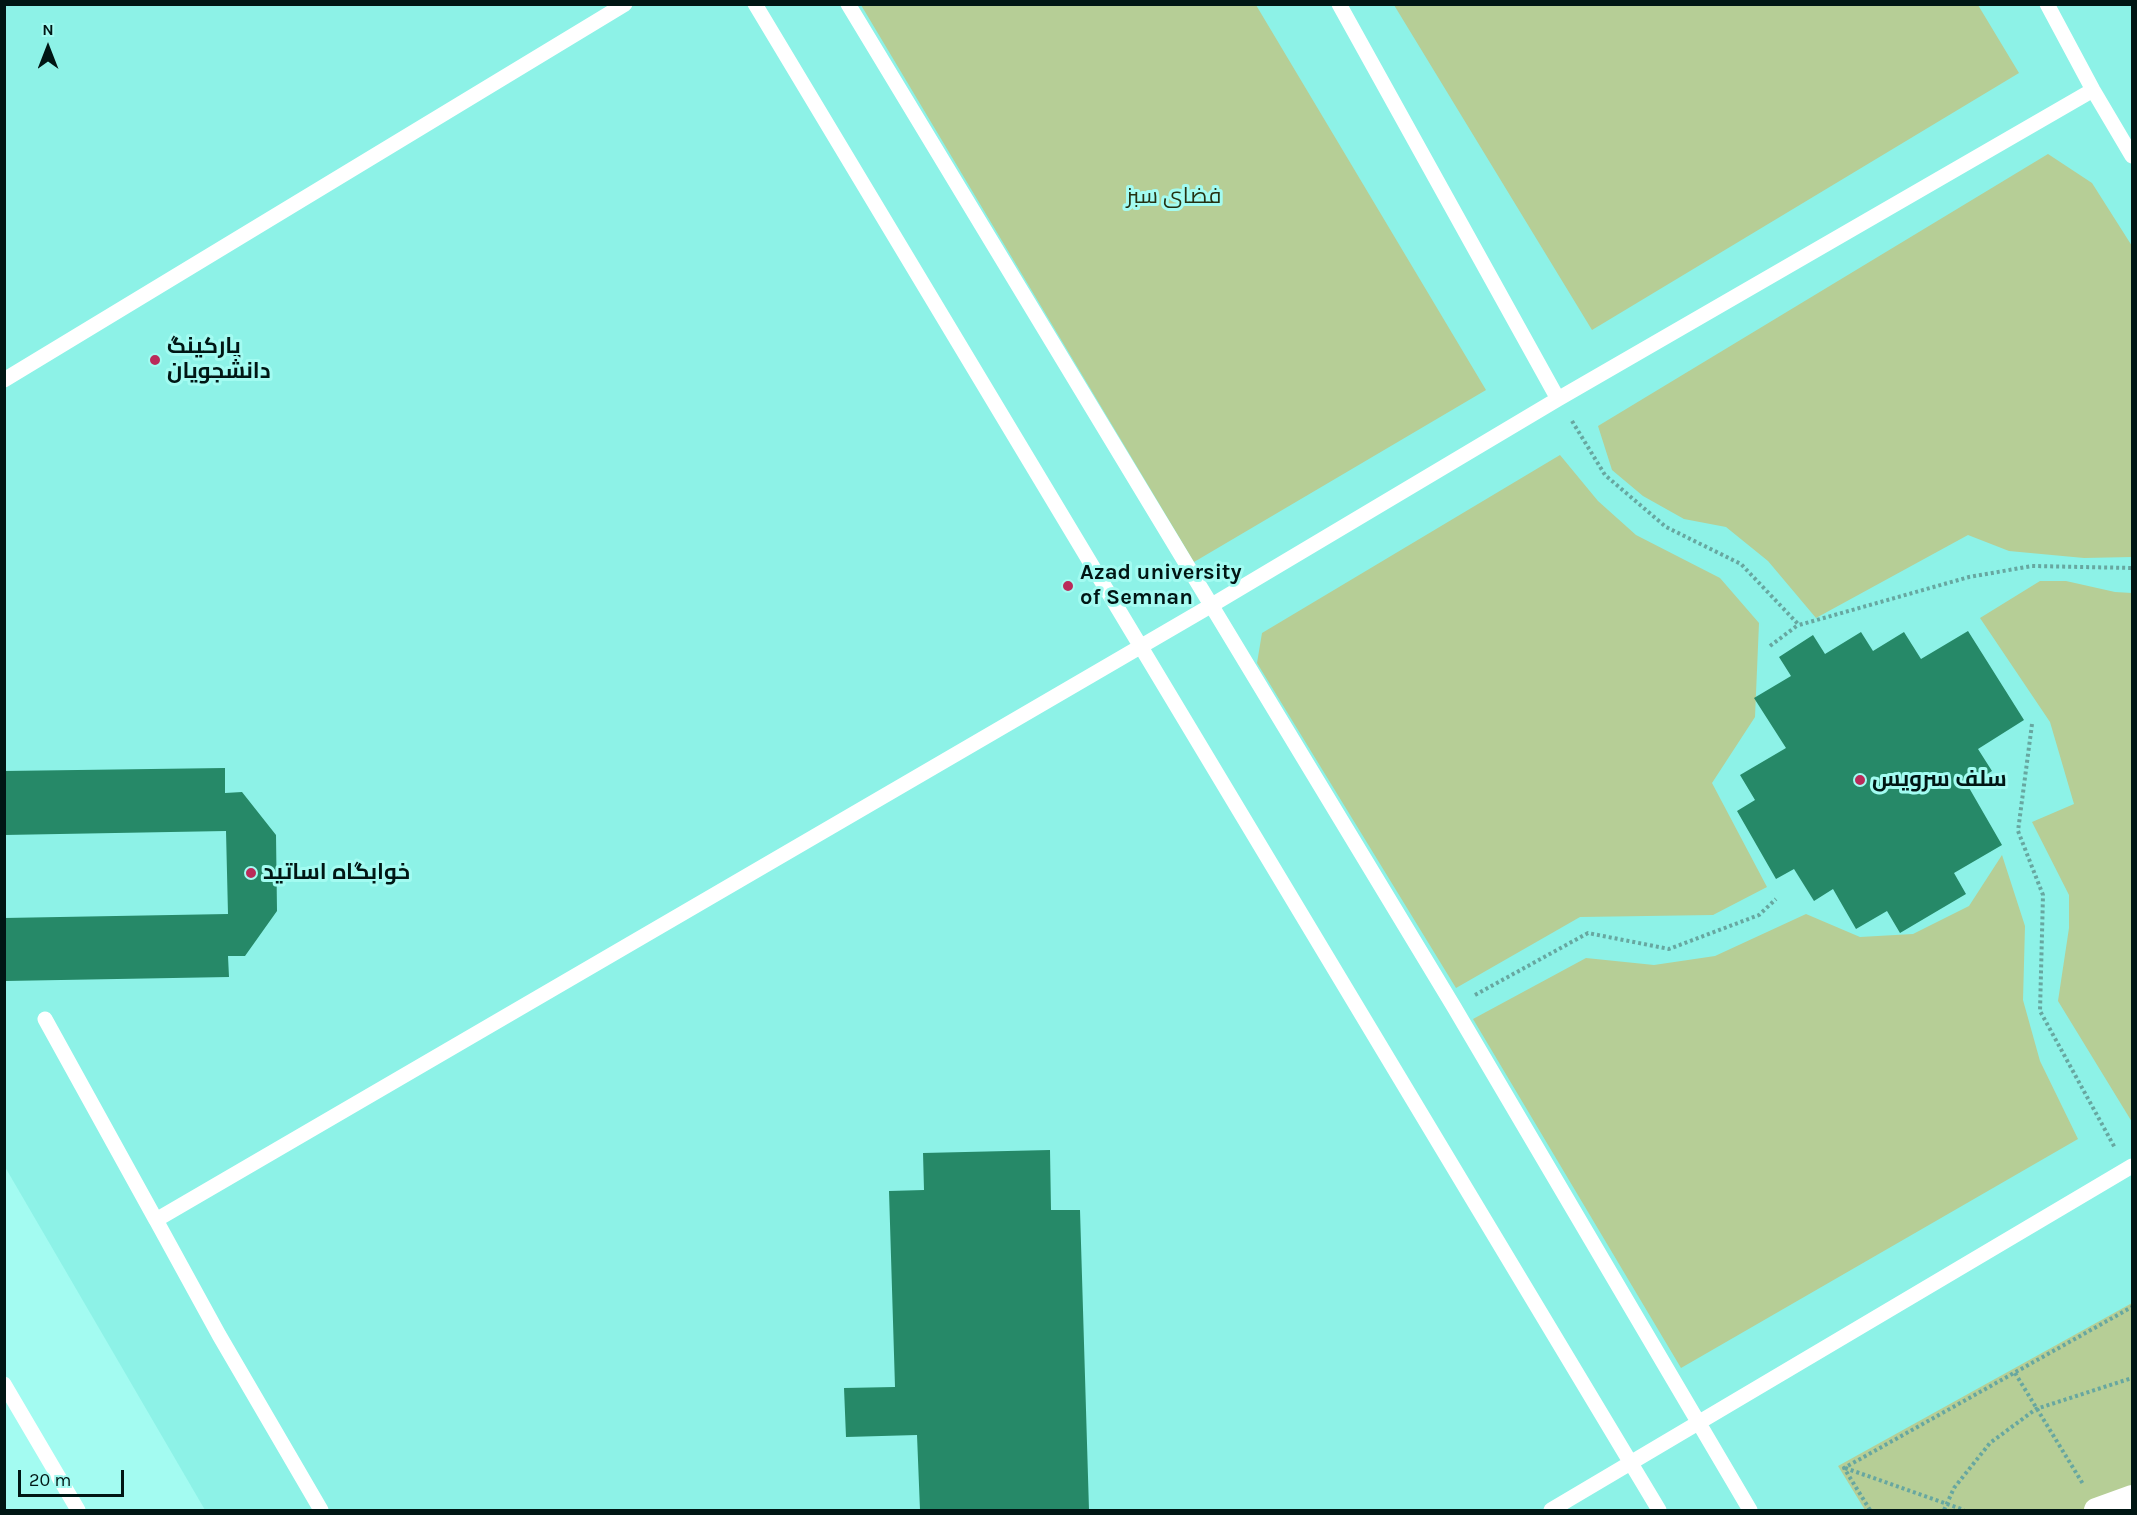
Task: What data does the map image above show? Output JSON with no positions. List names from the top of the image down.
{
  "parks": ["فضای سبز"],
  "places": [
    "پارکینگ دانشجویان",
    "Azad university of Semnan",
    "سلف سرویس",
    "خوابگاه اساتید"
  ],
  "scale_bar": "20 m",
  "north": "top"
}
